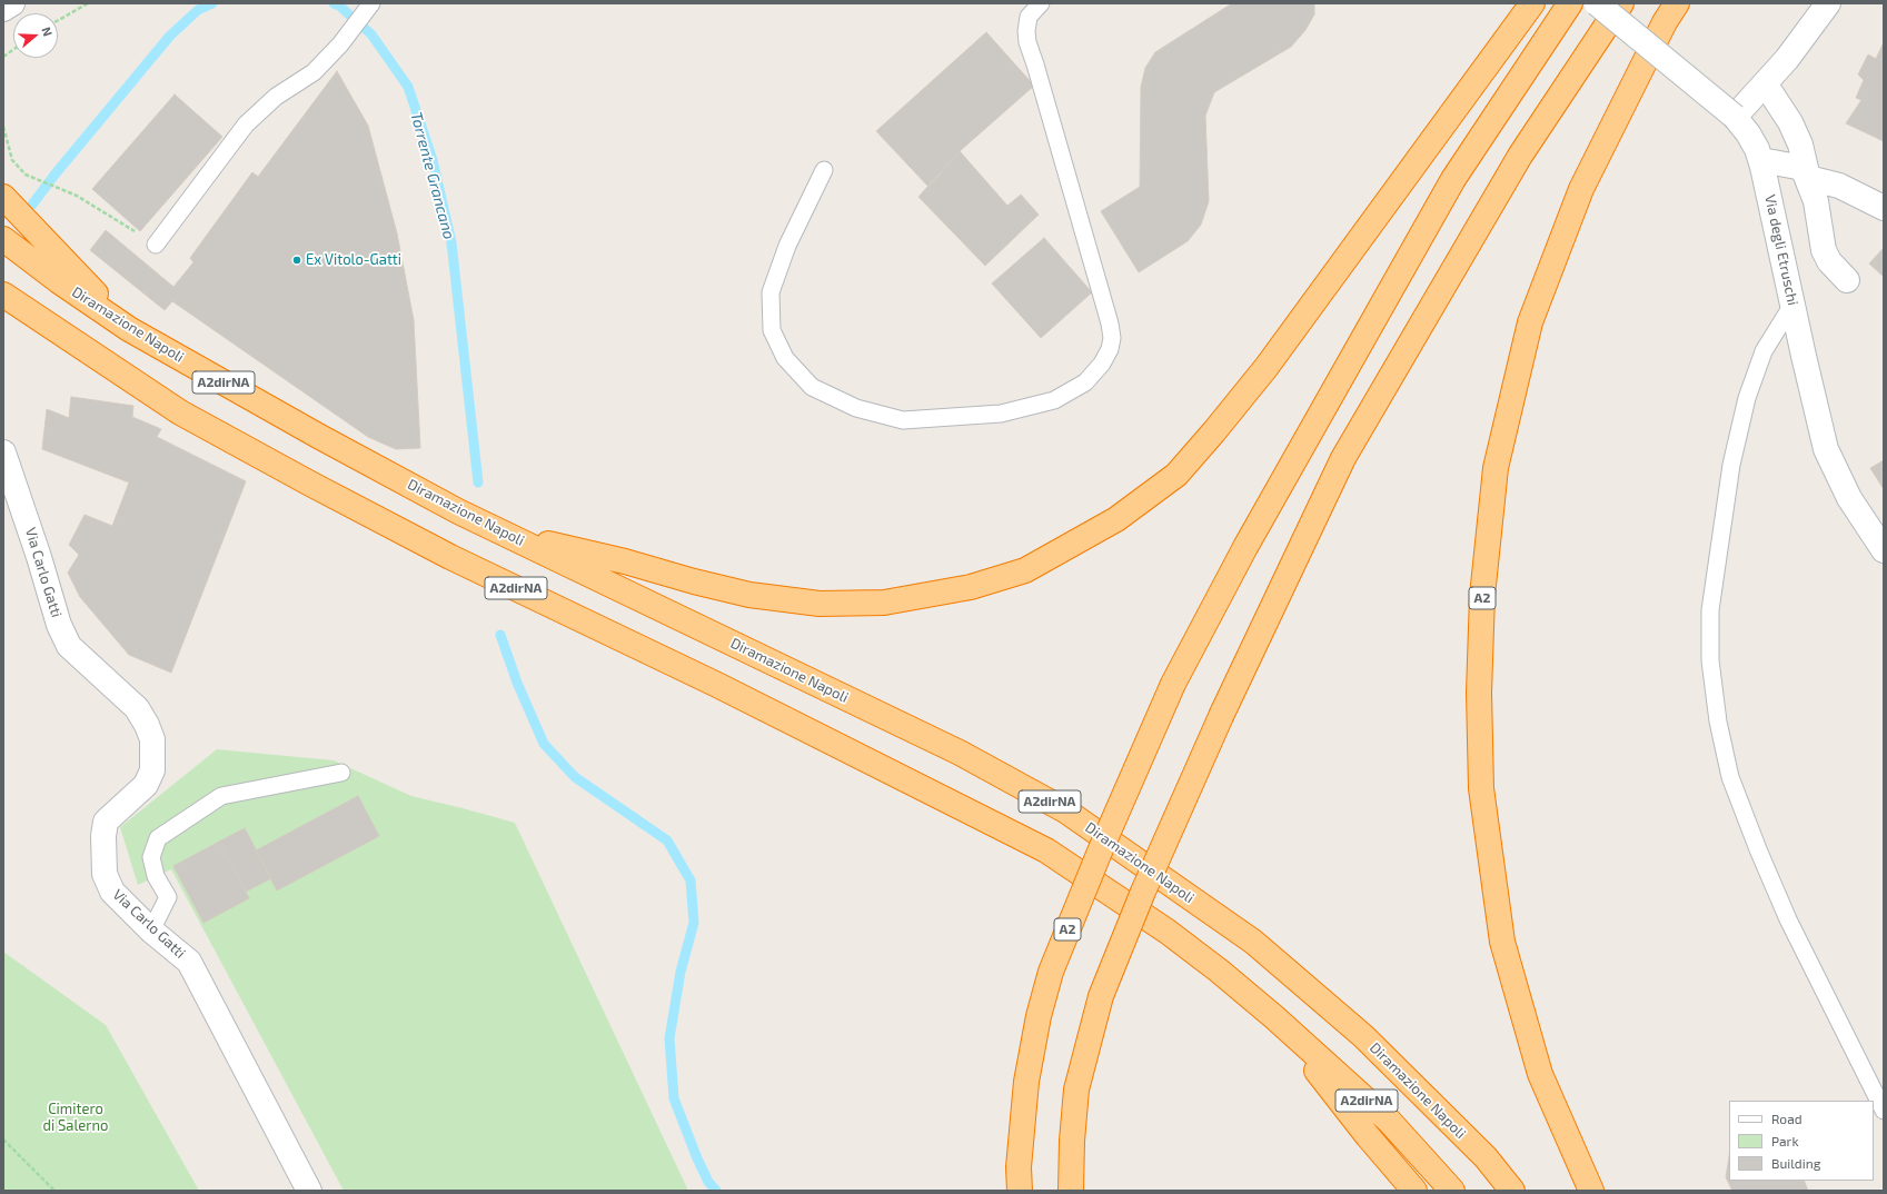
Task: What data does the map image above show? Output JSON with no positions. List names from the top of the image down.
{
  "streets": {
    "highway": ["Diramazione Napoli", "A2dirNA", "A2"],
    "street": ["Via degli Etruschi", "Via Carlo Gatti"]
  },
  "water": ["Torrente Grancano"],
  "parks": ["Cimitero di Salerno"],
  "places": ["Ex Vitolo-Gatti"],
  "legend": ["Road", "Park", "Building"],
  "north": "right"
}
